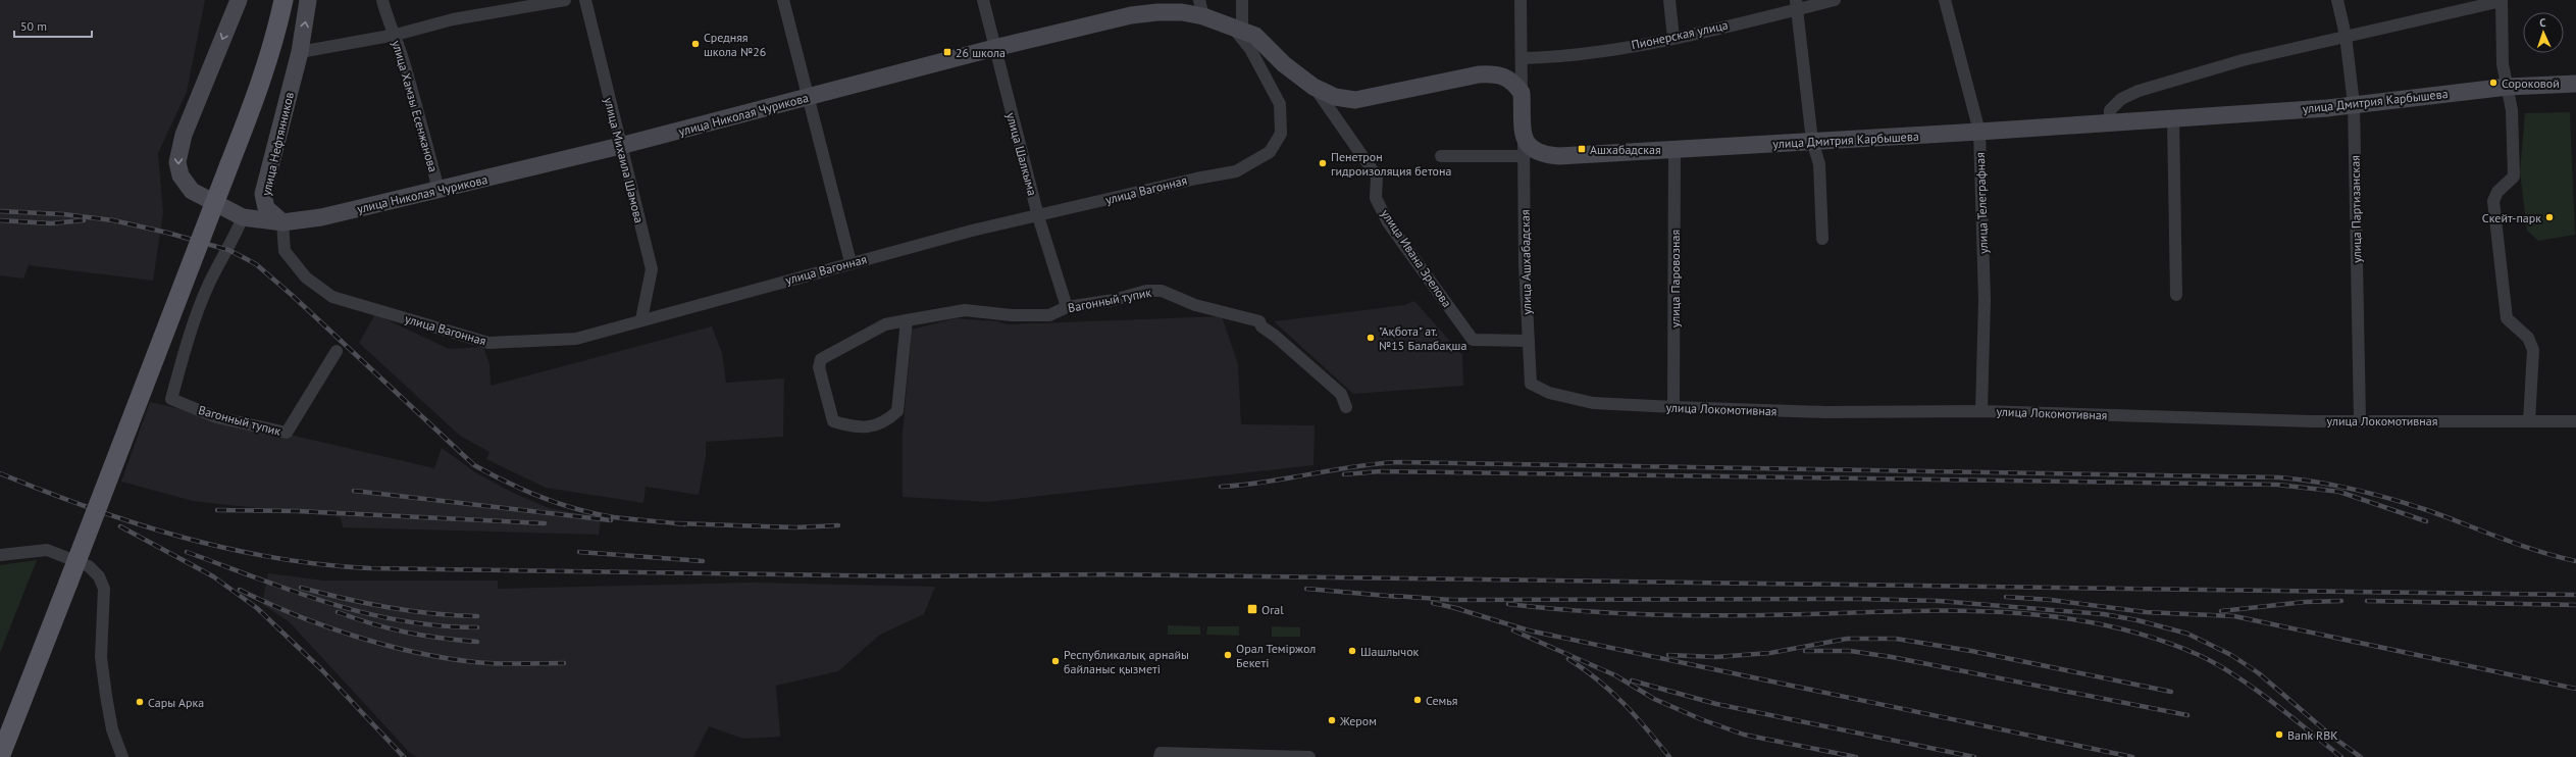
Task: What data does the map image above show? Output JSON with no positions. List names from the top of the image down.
{
  "streets": {
    "street": [
      "Пионерская улица",
      "улица Дмитрия Карбышева",
      "улица Хамзы Есенжанова",
      "улица Николая Чурикова",
      "улица Нефтянников",
      "улица Шалкыма",
      "улица Михаила Шамова",
      "улица Вагонная",
      "улица Телеграфная",
      "улица Партизанская",
      "улица Ивана Зрелова",
      "улица Ашхабадская",
      "улица Паровозная",
      "Вагонный тупик",
      "улица Локомотивная"
    ]
  },
  "crossings": [
    ["улица Дмитрия Карбышева", "улица Телеграфная"],
    ["улица Дмитрия Карбышева", "улица Партизанская"],
    ["улица Дмитрия Карбышева", "улица Ашхабадская"],
    ["улица Дмитрия Карбышева", "улица Паровозная"],
    ["улица Хамзы Есенжанова", "улица Николая Чурикова"],
    ["улица Николая Чурикова", "улица Нефтянников"],
    ["улица Николая Чурикова", "улица Шалкыма"],
    ["улица Николая Чурикова", "улица Михаила Шамова"],
    ["улица Николая Чурикова", "улица Вагонная"],
    ["улица Николая Чурикова", "улица Ивана Зрелова"],
    ["улица Нефтянников", "улица Вагонная"],
    ["улица Шалкыма", "улица Вагонная"],
    ["улица Шалкыма", "Вагонный тупик"],
    ["улица Михаила Шамова", "улица Вагонная"],
    ["улица Вагонная", "улица Ивана Зрелова"],
    ["улица Телеграфная", "улица Локомотивная"],
    ["улица Партизанская", "улица Локомотивная"],
    ["улица Ивана Зрелова", "улица Ашхабадская"],
    ["улица Ашхабадская", "улица Локомотивная"],
    ["улица Паровозная", "улица Локомотивная"]
  ],
  "places": {
    "other": [
      "Средняя школа №26",
      "Сороковой",
      "Пенетрон гидроизоляция бетона",
      "Скейт-парк",
      "\"Ақбота\" ат. №15 Балабақша",
      "Шашлычок",
      "Орал Теміржол Бекеті",
      "Республикалық арнайы байланыс қызметі",
      "Семья",
      "Сары Арка",
      "Жером",
      "Bank RBK"
    ],
    "transit": ["26 школа", "Ашхабадская", "Oral"]
  },
  "scale_bar": "50 m",
  "north": "top"
}
